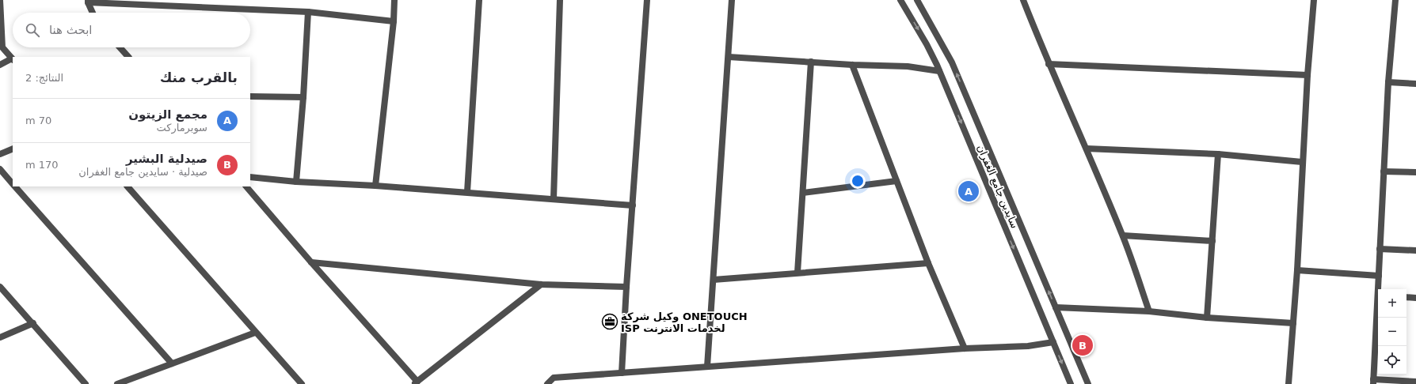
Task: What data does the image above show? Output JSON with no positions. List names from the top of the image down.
{
  "streets": {
    "street": ["سايدين جامع الغفران"]
  },
  "places": {
    "office": ["وكيل شركة ONETOUCH ISP لخدمات الانترنت"]
  },
  "page": {
    "search": "ابحث هنا",
    "heading": ["بالقرب منك", "النتائج: 2"],
    "list": [
      {
        "mark": "A",
        "name": "مجمع الزيتون",
        "note": "سوبرماركت",
        "value": "70 m"
      },
      {
        "mark": "B",
        "name": "صيدلية البشير",
        "note": "صيدلية · سايدين جامع الغفران",
        "value": "170 m"
      }
    ],
    "pins": ["A", "B"],
    "map_buttons": ["+", "−"]
  }
}
